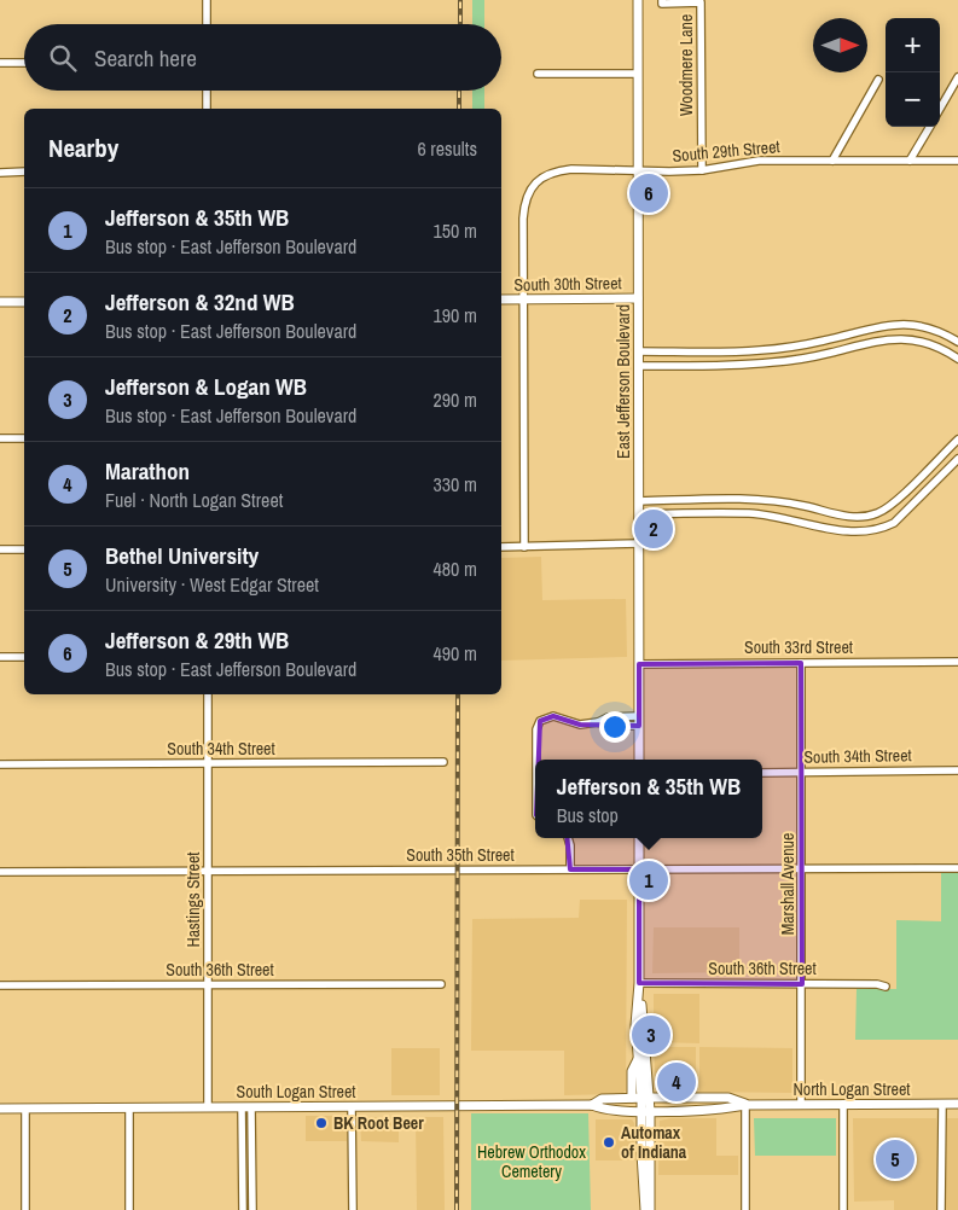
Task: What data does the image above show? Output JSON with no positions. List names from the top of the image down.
{
  "streets": {
    "street": [
      "Woodmere Lane",
      "South 29th Street",
      "South 30th Street",
      "East Jefferson Boulevard",
      "South 33rd Street",
      "South 34th Street",
      "South 35th Street",
      "Marshall Avenue",
      "Hastings Street",
      "South 36th Street",
      "North Logan Street",
      "South Logan Street"
    ]
  },
  "crossings": [
    ["Woodmere Lane", "South 29th Street"],
    ["South 29th Street", "South 30th Street"],
    ["South 29th Street", "East Jefferson Boulevard"],
    ["South 30th Street", "East Jefferson Boulevard"],
    ["East Jefferson Boulevard", "South 33rd Street"],
    ["South 33rd Street", "Marshall Avenue"],
    ["South 34th Street", "Marshall Avenue"],
    ["South 34th Street", "Hastings Street"],
    ["South 35th Street", "Marshall Avenue"],
    ["South 35th Street", "Hastings Street"],
    ["Marshall Avenue", "South 36th Street"],
    ["Marshall Avenue", "North Logan Street"],
    ["Hastings Street", "South 36th Street"],
    ["Hastings Street", "South Logan Street"],
    ["North Logan Street", "South Logan Street"]
  ],
  "parks": ["Hebrew Orthodox Cemetery"],
  "places": ["BK Root Beer", "Automax of Indiana"],
  "north": "right",
  "page": {
    "map_buttons": ["+", "−"],
    "search": "Search here",
    "heading": ["Nearby", "6 results"],
    "pins": [
      "6",
      "2",
      "1",
      "3",
      "4",
      "5"
    ],
    "list": [
      {
        "mark": "1",
        "name": "Jefferson & 35th WB",
        "note": "Bus stop · East Jefferson Boulevard",
        "value": "150 m"
      },
      {
        "mark": "2",
        "name": "Jefferson & 32nd WB",
        "note": "Bus stop · East Jefferson Boulevard",
        "value": "190 m"
      },
      {
        "mark": "3",
        "name": "Jefferson & Logan WB",
        "note": "Bus stop · East Jefferson Boulevard",
        "value": "290 m"
      },
      {
        "mark": "4",
        "name": "Marathon",
        "note": "Fuel · North Logan Street",
        "value": "330 m"
      },
      {
        "mark": "5",
        "name": "Bethel University",
        "note": "University · West Edgar Street",
        "value": "480 m"
      },
      {
        "mark": "6",
        "name": "Jefferson & 29th WB",
        "note": "Bus stop · East Jefferson Boulevard",
        "value": "490 m"
      }
    ],
    "popup": ["Jefferson & 35th WB", "Bus stop"]
  }
}
